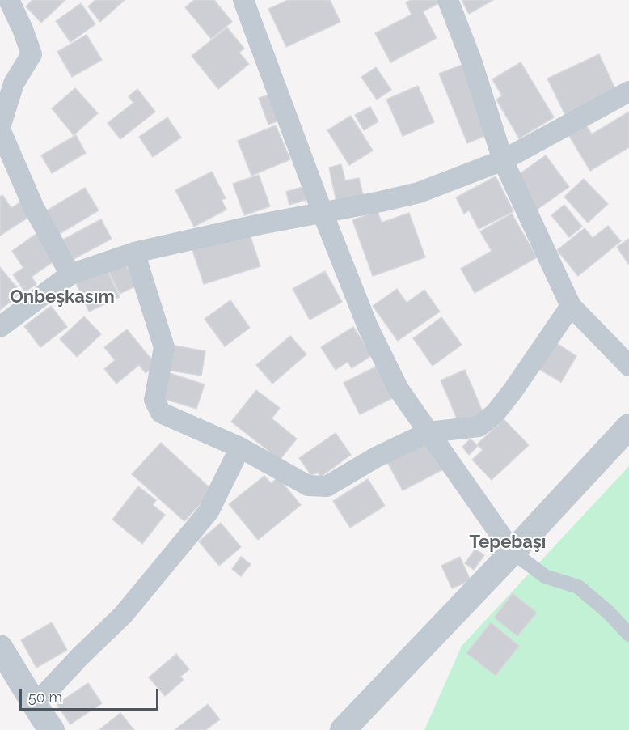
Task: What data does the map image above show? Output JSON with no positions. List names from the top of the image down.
{
  "districts": ["Onbeşkasım", "Tepebaşı"],
  "scale_bar": "50 m"
}
